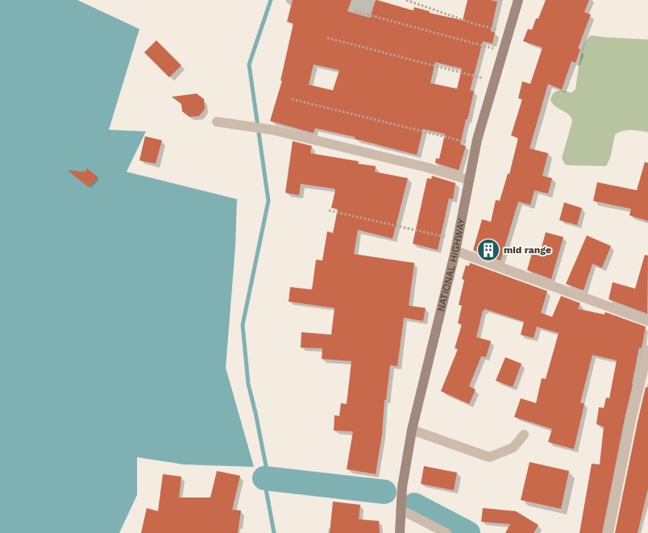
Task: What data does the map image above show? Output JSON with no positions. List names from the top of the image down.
{
  "streets": {
    "main road": ["NATIONAL HIGHWAY"]
  },
  "places": {
    "building": ["mid range"]
  }
}
